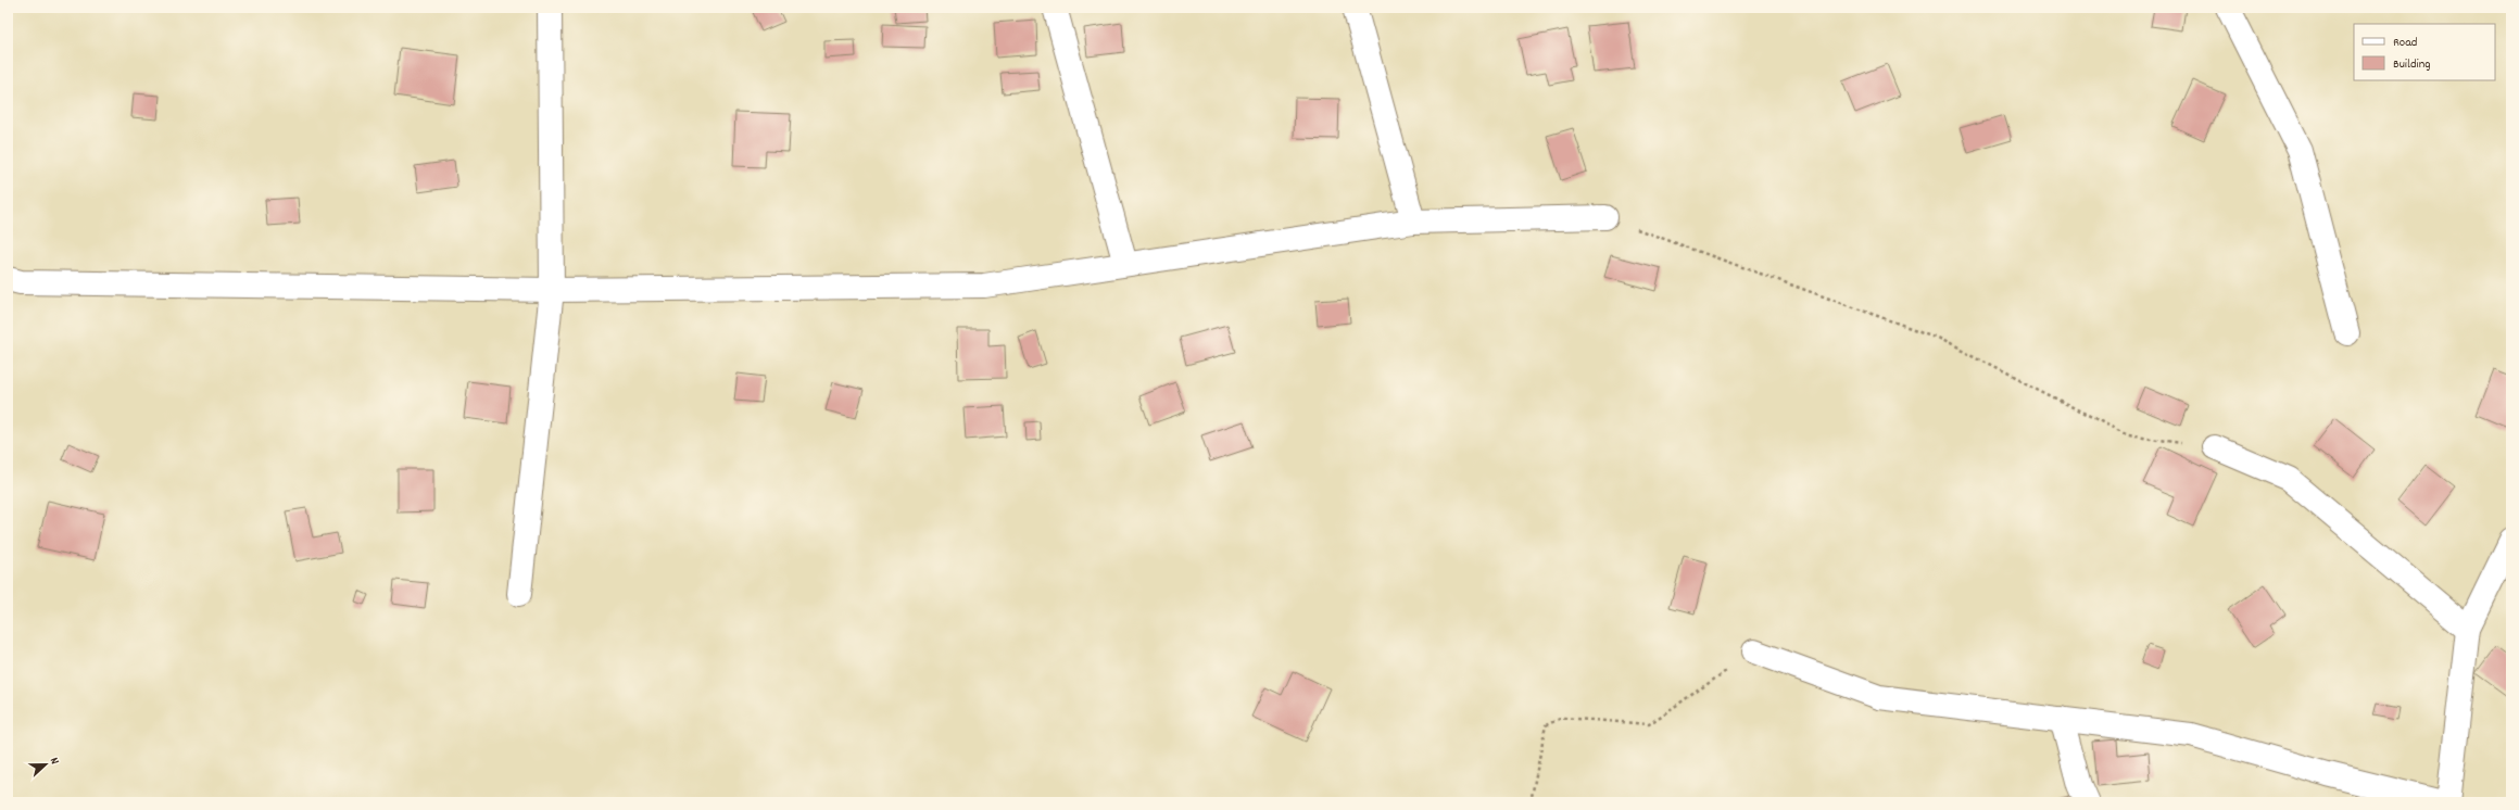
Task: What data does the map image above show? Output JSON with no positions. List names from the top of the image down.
{
  "legend": ["Road", "Building"],
  "north": "right"
}
